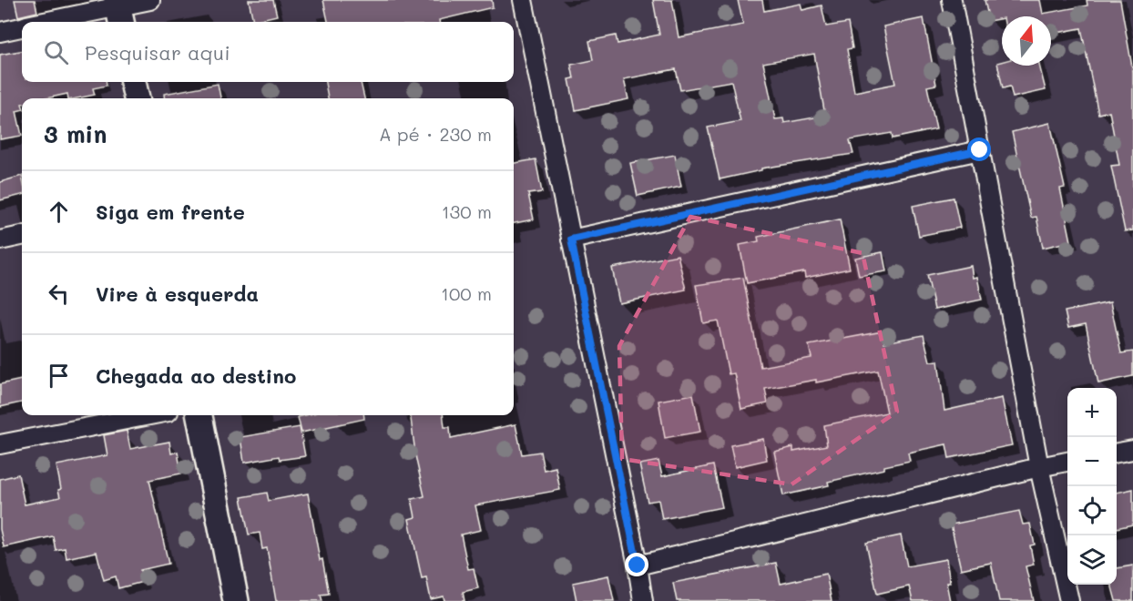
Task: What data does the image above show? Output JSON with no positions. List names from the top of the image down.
{
  "north": "top",
  "page": {
    "search": "Pesquisar aqui",
    "heading": ["3 min", "A pé · 230 m"],
    "list": [
      ["Siga em frente", "130 m"],
      ["Vire à esquerda", "100 m"],
      "Chegada ao destino"
    ],
    "map_buttons": ["+", "−"]
  }
}
